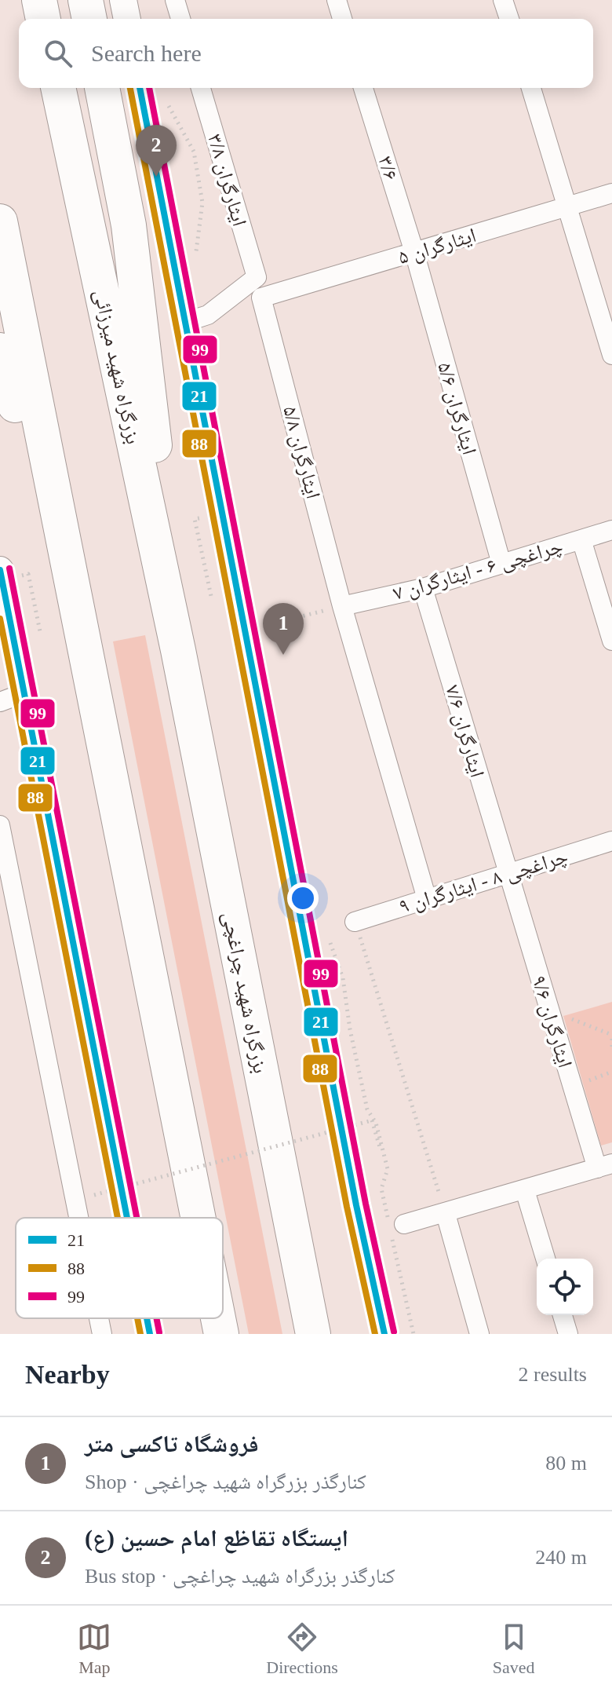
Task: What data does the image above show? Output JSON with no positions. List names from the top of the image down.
{
  "streets": {
    "highway": ["بزرگراه شهید میرزائی", "بزرگراه شهید چراغچی"],
    "street": [
      "۳/۶",
      "ایثارگران ۳/۸",
      "ایثارگران ۵",
      "ایثارگران ۵/۶",
      "ایثارگران ۵/۸",
      "چراغچی ۶ - ایثارگران ۷",
      "ایثارگران ۷/۶",
      "چراغچی ۸ - ایثارگران ۹",
      "ایثارگران ۹/۶"
    ]
  },
  "crossings": [
    ["۳/۶", "ایثارگران ۵"],
    ["۳/۶", "ایثارگران ۵/۶"],
    ["ایثارگران ۵", "ایثارگران ۵/۶"],
    ["ایثارگران ۵", "ایثارگران ۵/۸"],
    ["بزرگراه شهید میرزائی", "بزرگراه شهید چراغچی"],
    ["ایثارگران ۵/۶", "چراغچی ۶ - ایثارگران ۷"],
    ["ایثارگران ۵/۸", "چراغچی ۶ - ایثارگران ۷"],
    ["ایثارگران ۵/۸", "چراغچی ۸ - ایثارگران ۹"],
    ["چراغچی ۶ - ایثارگران ۷", "ایثارگران ۷/۶"],
    ["ایثارگران ۷/۶", "چراغچی ۸ - ایثارگران ۹"],
    ["ایثارگران ۷/۶", "ایثارگران ۹/۶"],
    ["چراغچی ۸ - ایثارگران ۹", "ایثارگران ۹/۶"]
  ],
  "lines": ["transit line 21", "transit line 88", "transit line 99"],
  "legend": ["21", "88", "99"],
  "page": {
    "search": "Search here",
    "pins": ["2", "1"],
    "heading": ["Nearby", "2 results"],
    "list": [
      {
        "mark": "1",
        "name": "فروشگاه تاکسی متر",
        "note": "Shop · کنارگذر بزرگراه شهید چراغچی",
        "value": "80 m"
      },
      {
        "mark": "2",
        "name": "ایستگاه تقاظع امام حسین (ع)",
        "note": "Bus stop · کنارگذر بزرگراه شهید چراغچی",
        "value": "240 m"
      }
    ],
    "nav": ["Map", "Directions", "Saved"]
  }
}
